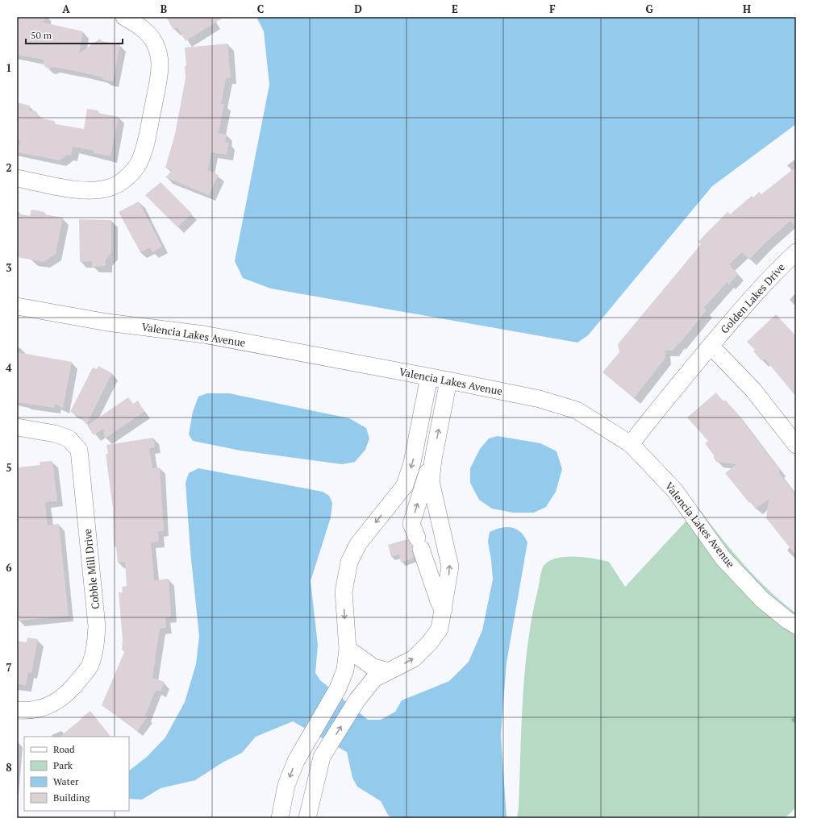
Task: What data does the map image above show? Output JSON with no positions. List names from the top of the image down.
{
  "streets": {
    "street": ["Golden Lakes Drive", "Valencia Lakes Avenue", "Cobble Mill Drive"]
  },
  "crossings": [
    ["Golden Lakes Drive", "Valencia Lakes Avenue"]
  ],
  "legend": [
    "Road",
    "Park",
    "Water",
    "Building"
  ],
  "scale_bar": "50 m",
  "grid": {
    "columns": [
      "A",
      "B",
      "C",
      "D",
      "E",
      "F",
      "G",
      "H"
    ],
    "rows": [
      "1",
      "2",
      "3",
      "4",
      "5",
      "6",
      "7",
      "8"
    ]
  }
}
